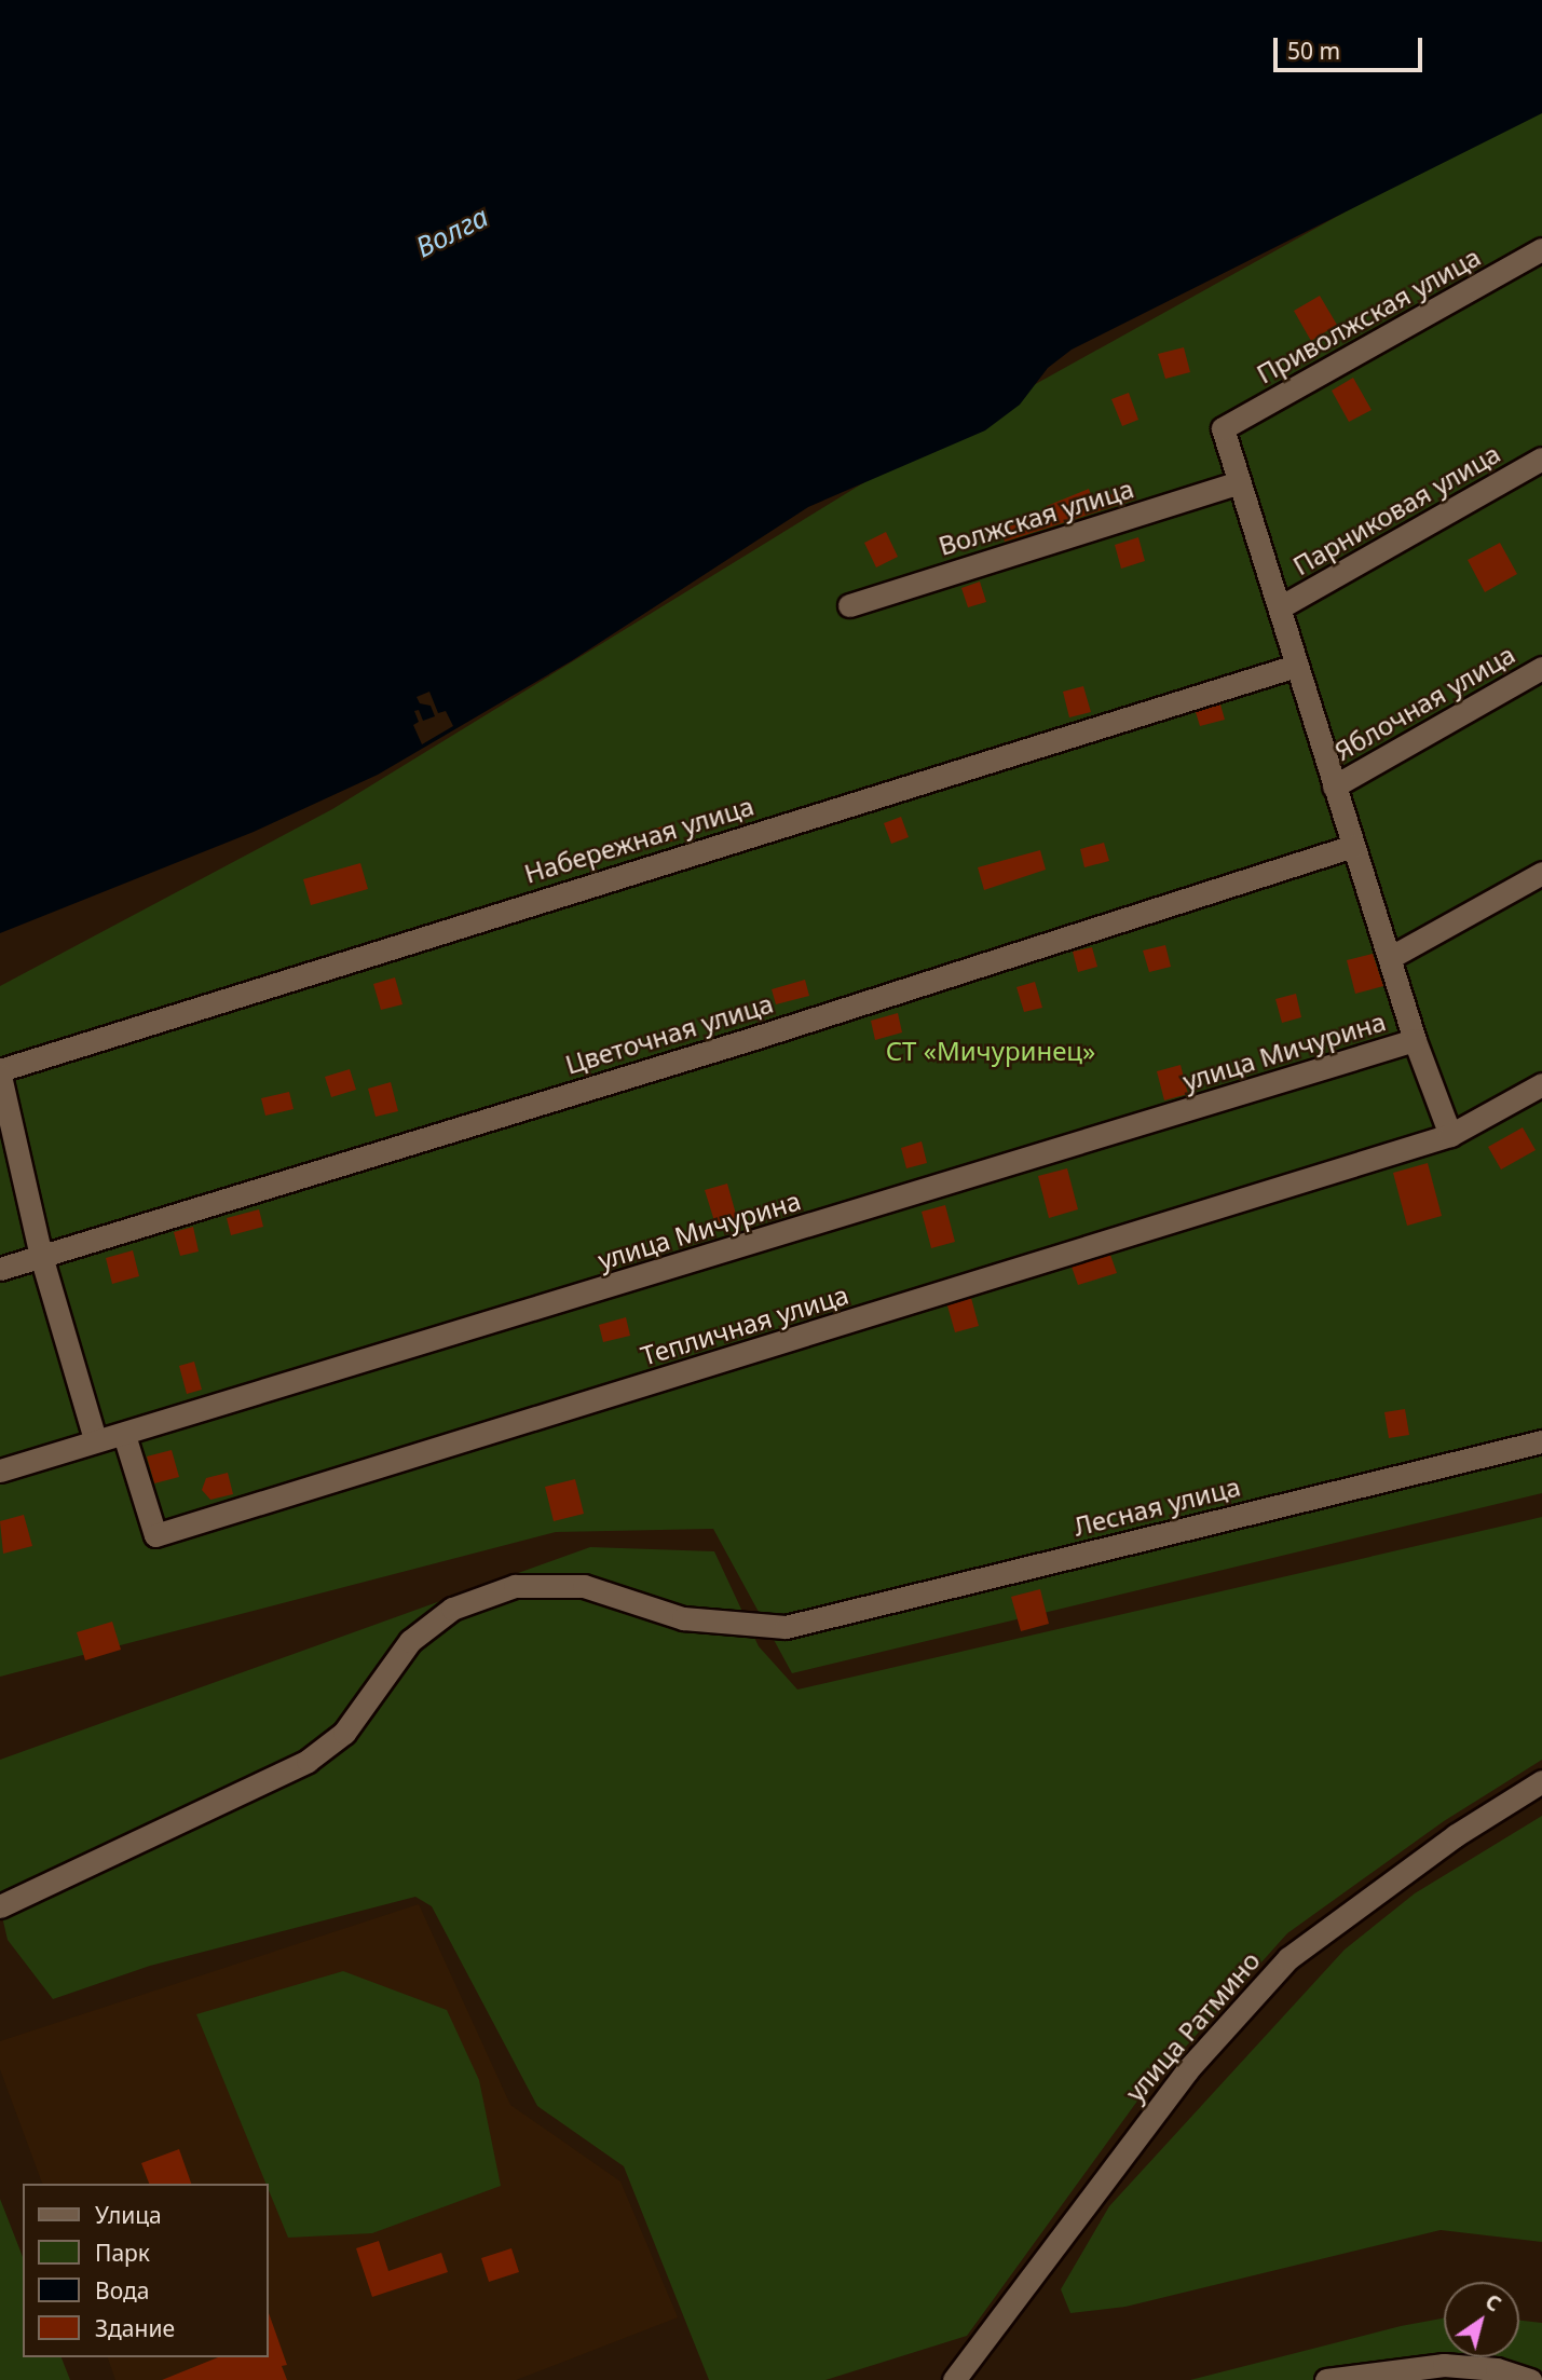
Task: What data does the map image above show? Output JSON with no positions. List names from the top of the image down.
{
  "streets": {
    "street": [
      "Приволжская улица",
      "Парниковая улица",
      "Волжская улица",
      "Яблочная улица",
      "Набережная улица",
      "Цветочная улица",
      "улица Мичурина",
      "Тепличная улица",
      "Лесная улица",
      "улица Ратмино"
    ]
  },
  "crossings": [
    ["Приволжская улица", "Волжская улица"],
    ["улица Мичурина", "Тепличная улица"]
  ],
  "water": ["Волга"],
  "parks": ["СТ «Мичуринец»"],
  "legend": [
    "Улица",
    "Парк",
    "Вода",
    "Здание"
  ],
  "scale_bar": "50 m",
  "north": "top right"
}
